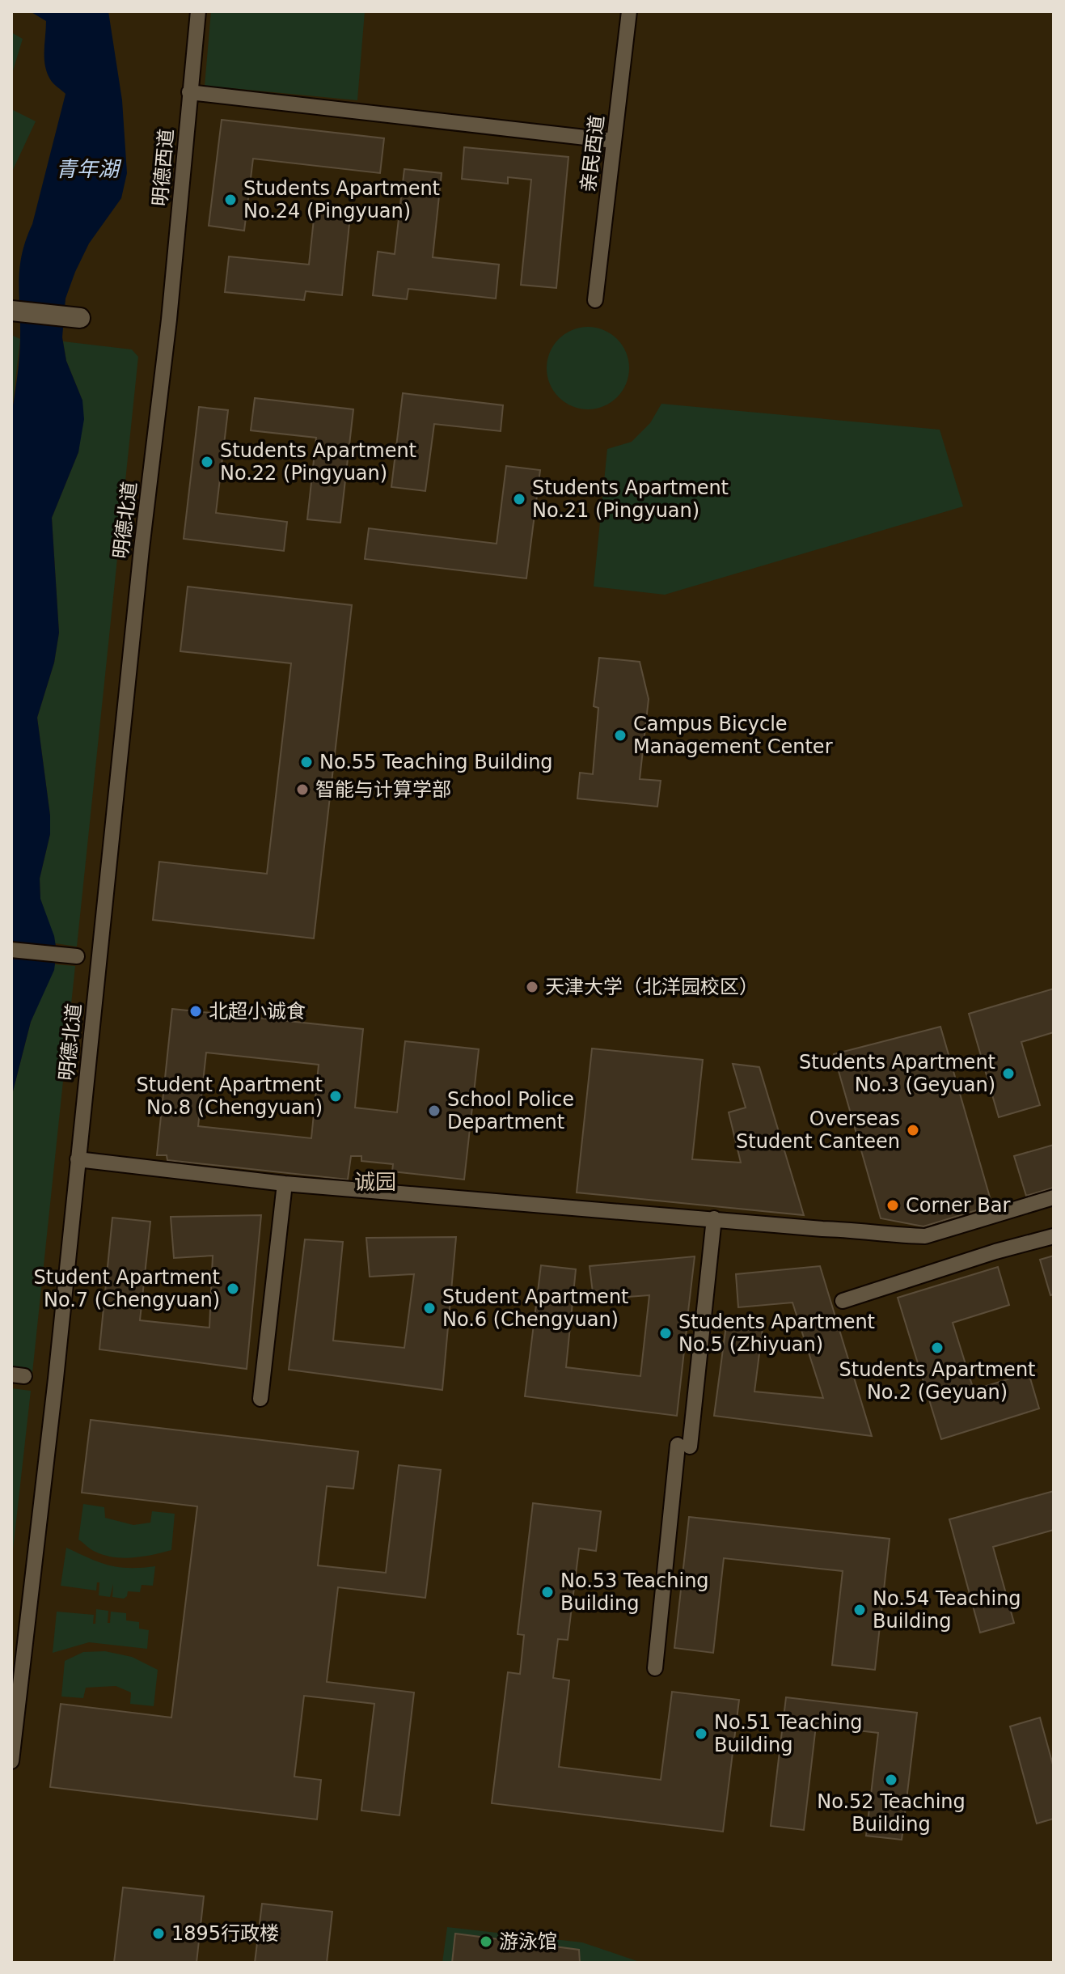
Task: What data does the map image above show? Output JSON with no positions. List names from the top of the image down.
{
  "streets": {
    "street": ["亲民西道", "明德西道", "明德北道"]
  },
  "crossings": [
    ["明德西道", "明德北道"]
  ],
  "districts": ["诚园"],
  "water": ["青年湖"],
  "places": [
    "Students Apartment No.24 (Pingyuan)",
    "Students Apartment No.22 (Pingyuan)",
    "Students Apartment No.21 (Pingyuan)",
    "Campus Bicycle Management Center",
    "No.55 Teaching Building",
    "智能与计算学部",
    "天津大学（北洋园校区）",
    "北超小诚食",
    "Students Apartment No.3 (Geyuan)",
    "Student Apartment No.8 (Chengyuan)",
    "School Police Department",
    "Overseas Student Canteen",
    "Corner Bar",
    "Student Apartment No.7 (Chengyuan)",
    "Student Apartment No.6 (Chengyuan)",
    "Students Apartment No.5 (Zhiyuan)",
    "Students Apartment No.2 (Geyuan)",
    "No.53 Teaching Building",
    "No.54 Teaching Building",
    "No.51 Teaching Building",
    "No.52 Teaching Building",
    "1895行政楼",
    "游泳馆"
  ]
}
